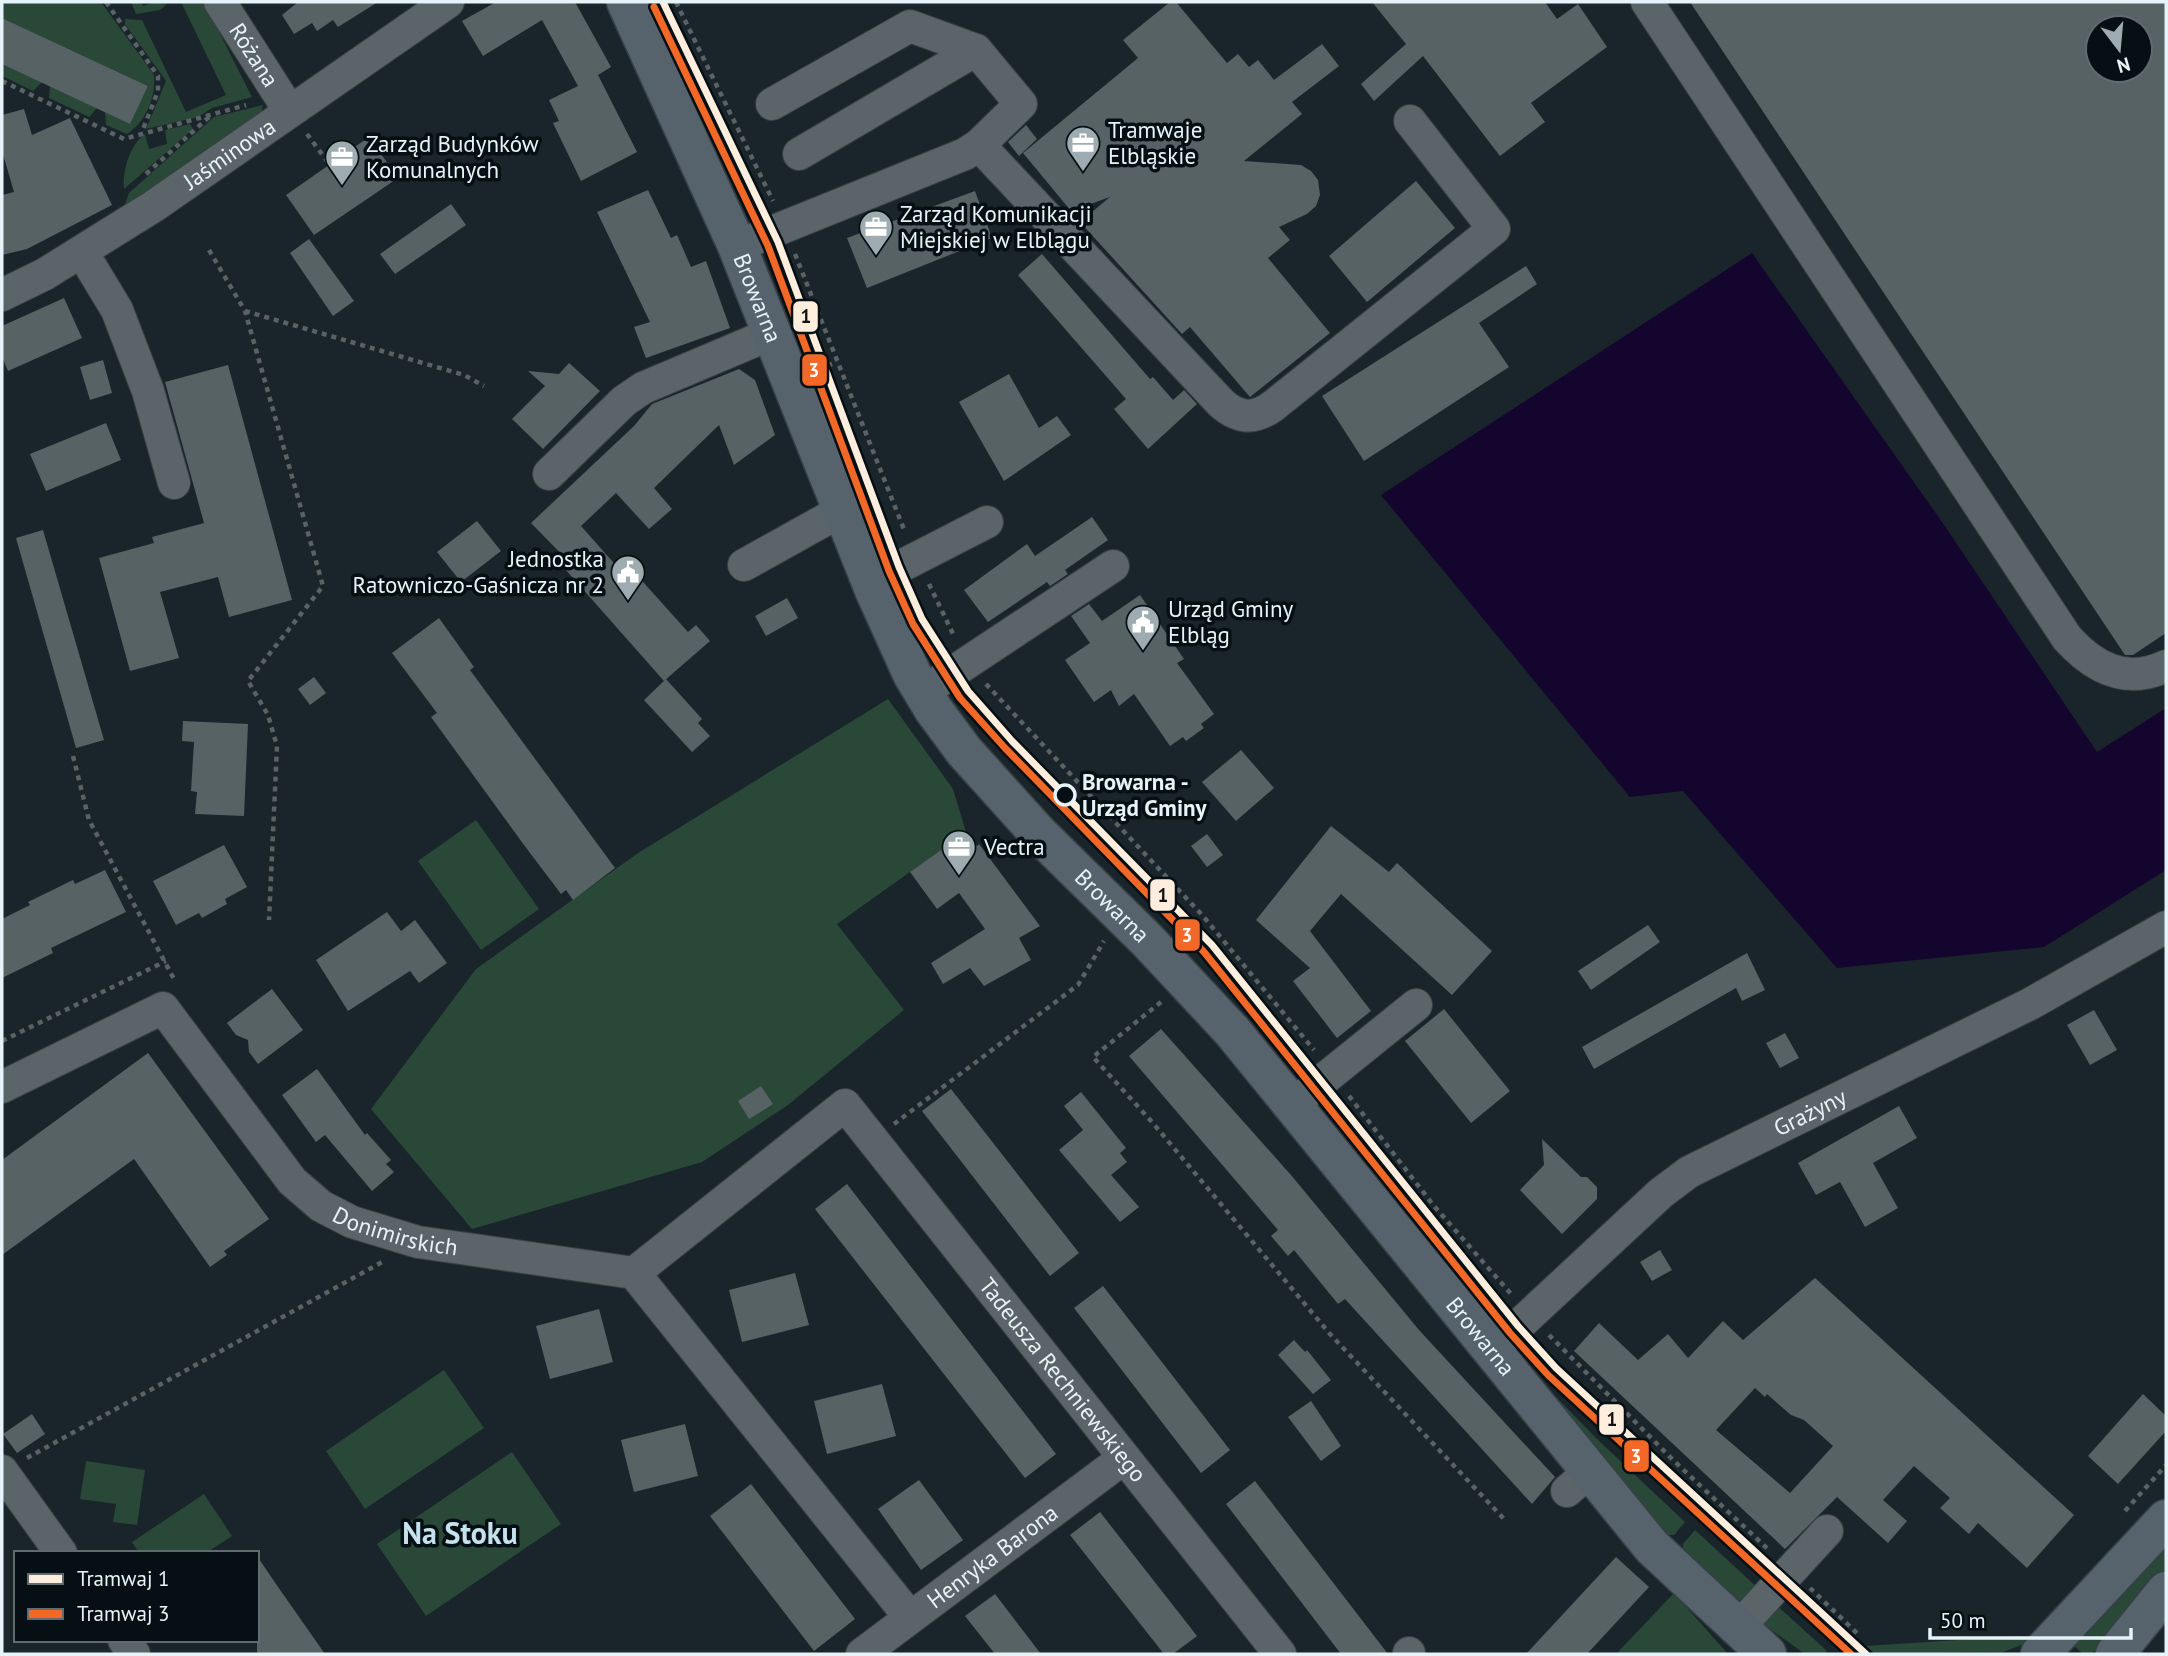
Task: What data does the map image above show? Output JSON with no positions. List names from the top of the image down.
{
  "streets": {
    "main road": ["Browarna"],
    "street": [
      "Różana",
      "Jaśminowa",
      "Grażyny",
      "Donimirskich",
      "Tadeusza Rechniewskiego",
      "Henryka Barona"
    ]
  },
  "crossings": [
    ["Różana", "Jaśminowa"],
    ["Browarna", "Grażyny"],
    ["Donimirskich", "Tadeusza Rechniewskiego"],
    ["Tadeusza Rechniewskiego", "Henryka Barona"]
  ],
  "districts": ["Na Stoku"],
  "places": {
    "office": [
      "Tramwaje Elbląskie",
      "Zarząd Budynków Komunalnych",
      "Zarząd Komunikacji Miejskiej w Elblągu",
      "Vectra"
    ],
    "public building": ["Jednostka Ratowniczo-Gaśnicza nr 2", "Urząd Gminy Elbląg"],
    "other": ["Browarna - Urząd Gminy"]
  },
  "lines": ["tram line 1", "tram line 3"],
  "legend": ["Tramwaj 1", "Tramwaj 3"],
  "scale_bar": "50 m",
  "north": "bottom"
}
